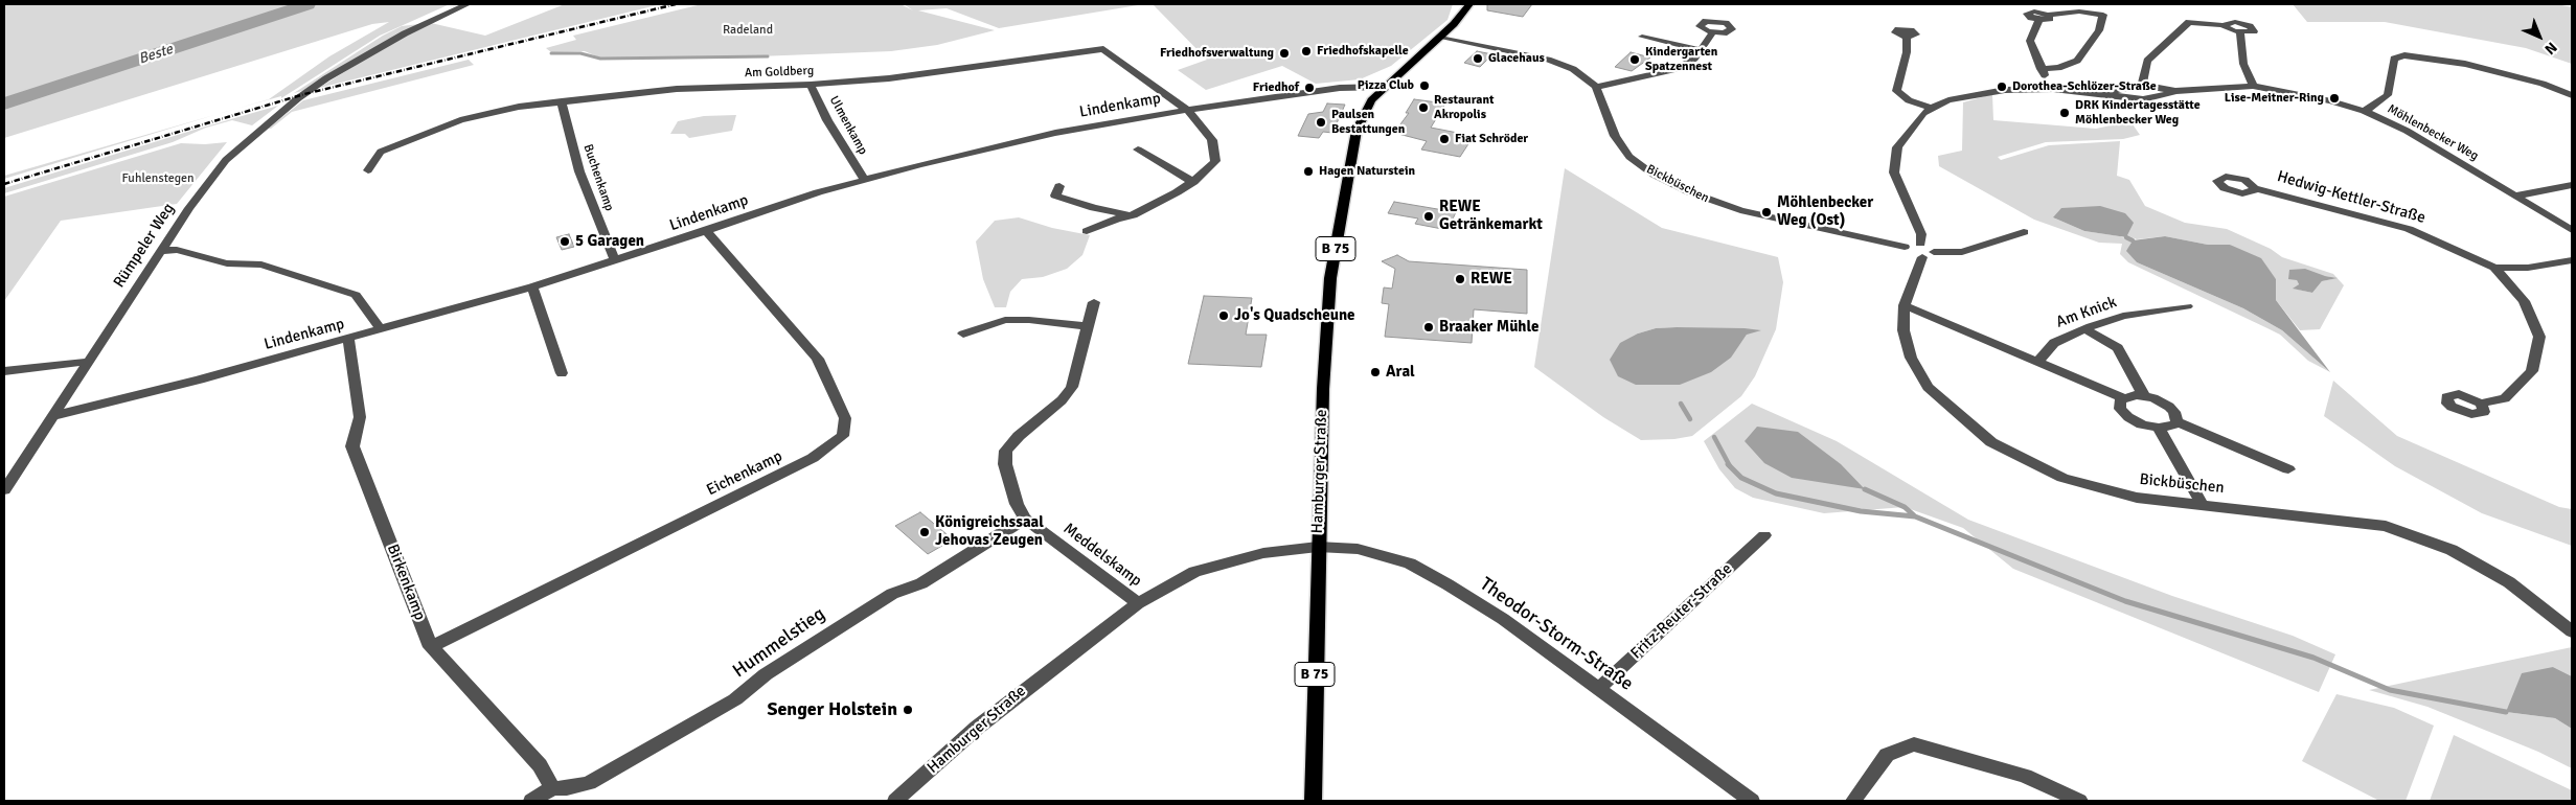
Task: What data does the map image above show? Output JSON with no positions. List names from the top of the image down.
{
  "streets": {
    "main road": ["B 75", "Hamburger Straße"],
    "street": [
      "Am Goldberg",
      "Lindenkamp",
      "Ulmenkamp",
      "Möhlenbecker Weg",
      "Buchenkamp",
      "Bickbüschen",
      "Hedwig-Kettler-Straße",
      "Rümpeler Weg",
      "Am Knick",
      "Eichenkamp",
      "Meddelskamp",
      "Birkenkamp",
      "Fritz-Reuter-Straße",
      "Theodor-Storm-Straße",
      "Hummelstieg"
    ]
  },
  "crossings": [
    ["Am Goldberg", "Lindenkamp"],
    ["Am Goldberg", "Ulmenkamp"],
    ["Am Goldberg", "Buchenkamp"],
    ["Lindenkamp", "Ulmenkamp"],
    ["Lindenkamp", "Buchenkamp"],
    ["Lindenkamp", "Rümpeler Weg"],
    ["Lindenkamp", "Hamburger Straße"],
    ["Lindenkamp", "Eichenkamp"],
    ["Lindenkamp", "Birkenkamp"],
    ["Möhlenbecker Weg", "Bickbüschen"],
    ["B 75", "Hamburger Straße"],
    ["B 75", "Theodor-Storm-Straße"],
    ["Hamburger Straße", "Meddelskamp"],
    ["Hamburger Straße", "Theodor-Storm-Straße"],
    ["Eichenkamp", "Birkenkamp"],
    ["Meddelskamp", "Hummelstieg"],
    ["Birkenkamp", "Hummelstieg"],
    ["Fritz-Reuter-Straße", "Theodor-Storm-Straße"]
  ],
  "water": ["Beste"],
  "parks": ["Radeland", "Fuhlenstegen"],
  "places": [
    "Friedhofskapelle",
    "Friedhofsverwaltung",
    "Glacehaus",
    "Kindergarten Spatzennest",
    "Pizza Club",
    "Dorothea-Schlözer-Straße",
    "Friedhof",
    "Lise-Meitner-Ring",
    "Restaurant Akropolis",
    "DRK Kindertagesstätte Möhlenbecker Weg",
    "Paulsen Bestattungen",
    "Fiat Schröder",
    "Hagen Naturstein",
    "Möhlenbecker Weg (Ost)",
    "REWE Getränkemarkt",
    "5 Garagen",
    "REWE",
    "Jo's Quadscheune",
    "Braaker Mühle",
    "Aral",
    "Königreichssaal Jehovas Zeugen",
    "Senger Holstein"
  ],
  "north": "bottom right"
}
